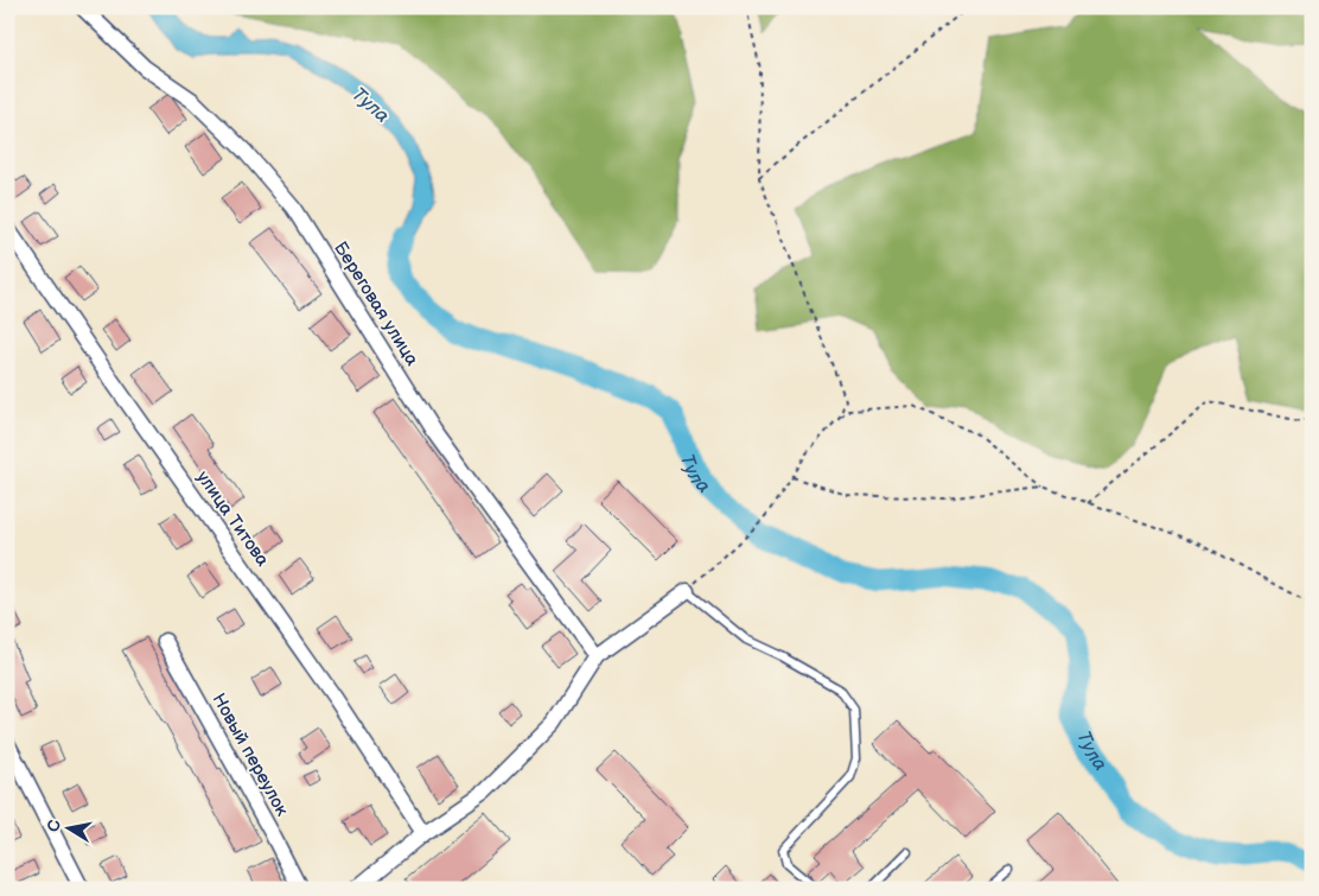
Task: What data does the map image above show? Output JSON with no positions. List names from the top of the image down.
{
  "streets": {
    "street": ["Береговая улица", "улица Титова", "Новый переулок"]
  },
  "water": ["Тула"],
  "north": "left"
}
